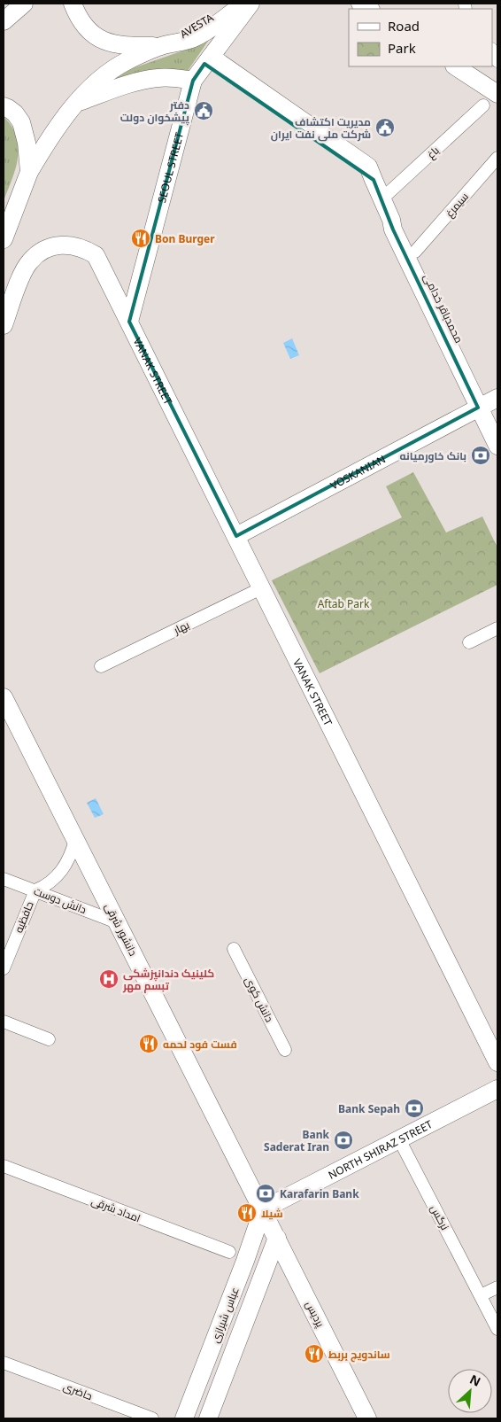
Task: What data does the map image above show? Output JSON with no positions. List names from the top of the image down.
{
  "streets": {
    "main road": [
      "AVESTA",
      "SEOUL STREET",
      "محمدباقر خدامی",
      "VANAK STREET",
      "VOSKANIAN",
      "دانشور شرقی",
      "NORTH SHIRAZ STREET",
      "پردیس",
      "عباس شیرازی"
    ],
    "street": [
      "باغ",
      "سیمرغ",
      "بهار",
      "دانش دوست",
      "حافظیه",
      "دانش کوی",
      "امداد شرقی",
      "نرگس",
      "حاضری"
    ]
  },
  "crossings": [
    ["باغ", "محمدباقر خدامی"],
    ["SEOUL STREET", "محمدباقر خدامی"],
    ["SEOUL STREET", "VANAK STREET"],
    ["سیمرغ", "محمدباقر خدامی"],
    ["محمدباقر خدامی", "VOSKANIAN"],
    ["VANAK STREET", "VOSKANIAN"],
    ["VANAK STREET", "بهار"],
    ["دانش دوست", "حافظیه"],
    ["دانش دوست", "دانشور شرقی"],
    ["دانشور شرقی", "NORTH SHIRAZ STREET"],
    ["دانشور شرقی", "پردیس"],
    ["دانشور شرقی", "عباس شیرازی"],
    ["NORTH SHIRAZ STREET", "نرگس"],
    ["NORTH SHIRAZ STREET", "پردیس"],
    ["NORTH SHIRAZ STREET", "عباس شیرازی"],
    ["پردیس", "عباس شیرازی"]
  ],
  "parks": ["Aftab Park"],
  "places": {
    "public building": ["دفتر پیشخوان دولت", "مدیریت اکتشاف شرکت ملی نفت ایران"],
    "restaurant": [
      "Bon Burger",
      "فست فود لحمه",
      "شیلا",
      "ساندویچ بِربِط"
    ],
    "bank": [
      "بانک خاورمیانه",
      "Bank Sepah",
      "Bank Saderat Iran",
      "Karafarin Bank"
    ],
    "hospital": ["کلینیک دندانپزشکی تبسم مهر"]
  },
  "legend": ["Road", "Park"],
  "north": "top right"
}
